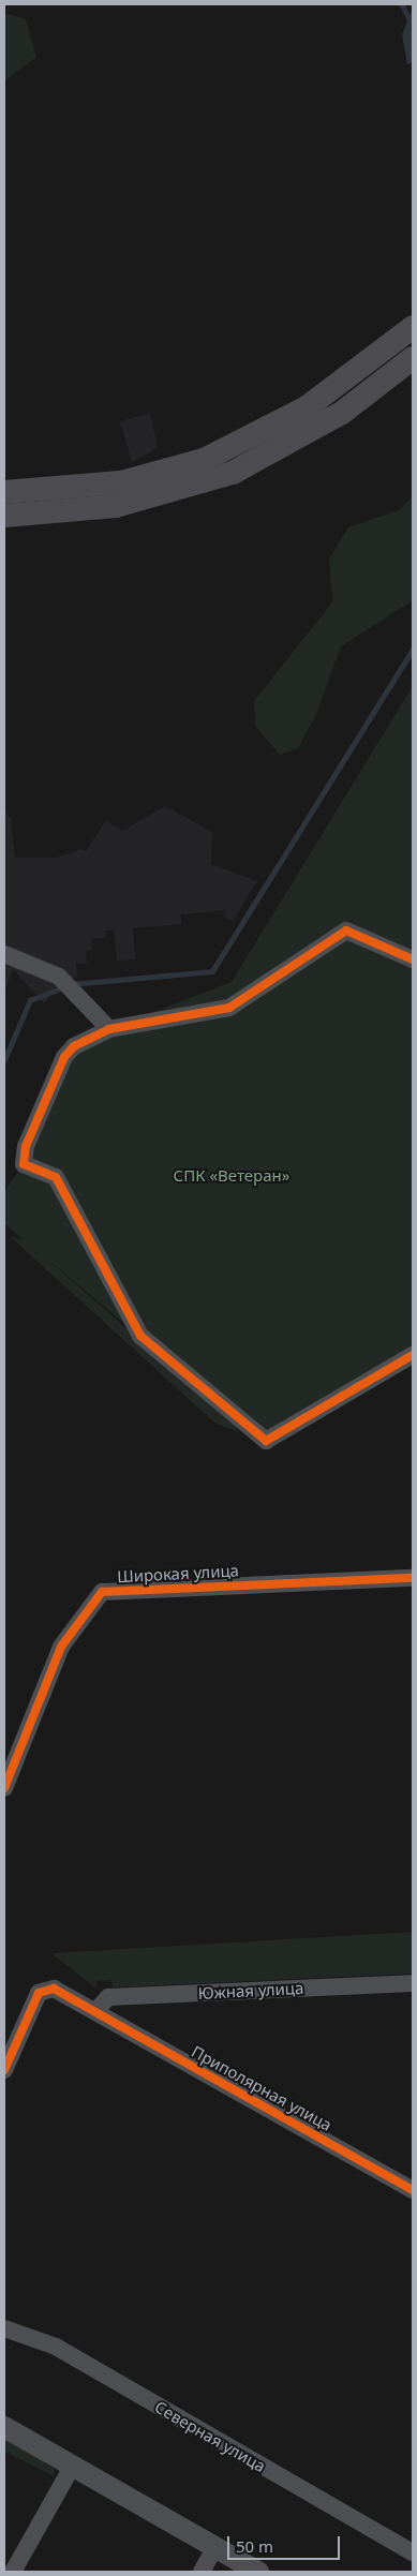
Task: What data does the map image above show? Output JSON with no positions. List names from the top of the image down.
{
  "streets": {
    "street": [
      "Широкая улица",
      "Южная улица",
      "Приполярная улица",
      "Северная улица"
    ]
  },
  "crossings": [
    ["Южная улица", "Приполярная улица"]
  ],
  "parks": ["СПК «Ветеран»"],
  "scale_bar": "50 m"
}
